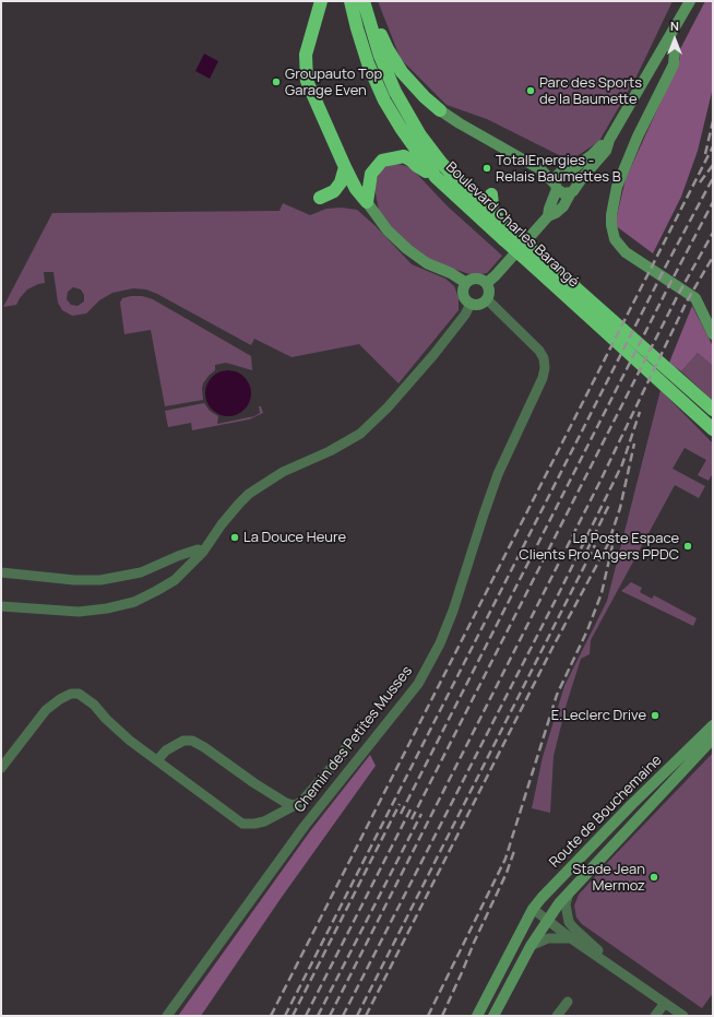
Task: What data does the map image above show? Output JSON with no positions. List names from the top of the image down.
{
  "streets": {
    "highway": ["Boulevard Charles Barangé"],
    "street": ["Chemin des Petites Musses", "Route de Bouchemaine"]
  },
  "places": [
    "Groupauto Top Garage Even",
    "Parc des Sports de la Baumette",
    "TotalEnergies - Relais Baumettes B",
    "La Douce Heure",
    "La Poste Espace Clients Pro Angers PPDC",
    "E.Leclerc Drive",
    "Stade Jean Mermoz"
  ],
  "north": "top"
}
